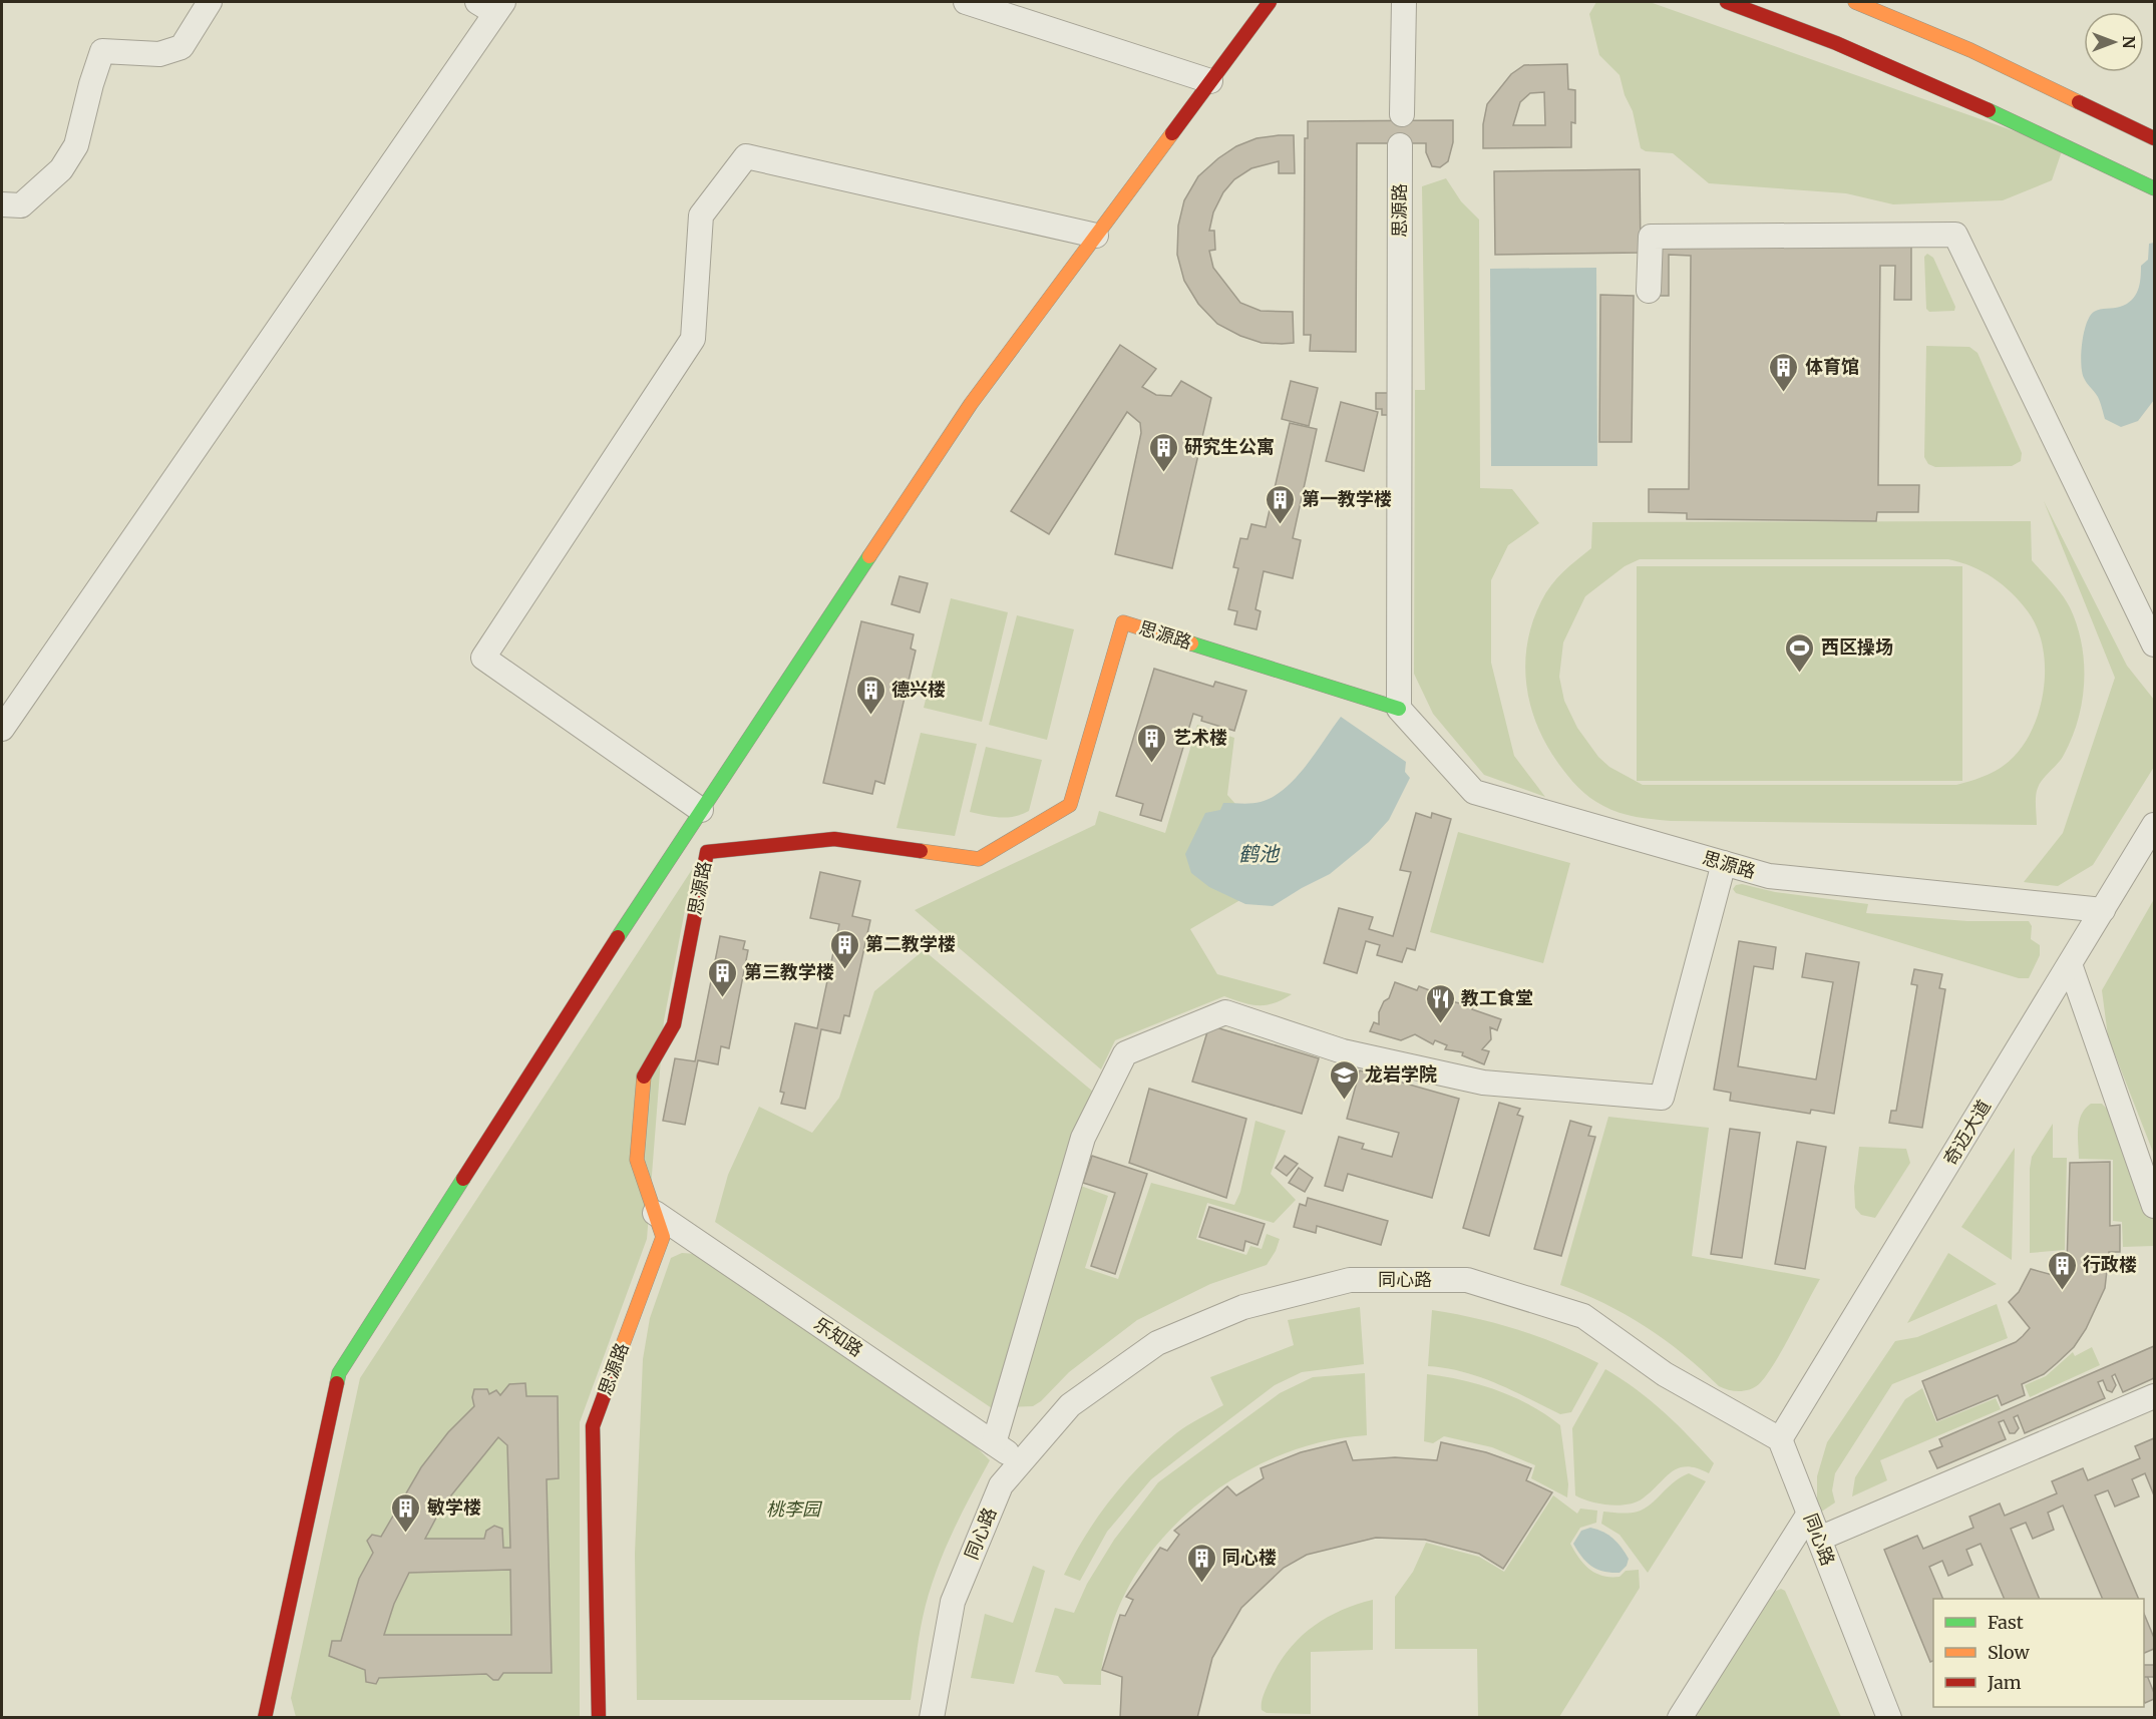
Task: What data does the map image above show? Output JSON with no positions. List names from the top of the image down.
{
  "streets": {
    "main road": ["思源路"],
    "street": ["奇迈大道", "同心路", "乐知路"]
  },
  "crossings": [
    ["思源路", "奇迈大道"],
    ["思源路", "乐知路"],
    ["奇迈大道", "同心路"],
    ["同心路", "乐知路"]
  ],
  "water": ["鹤池"],
  "parks": ["桃李园"],
  "places": {
    "building": [
      "体育馆",
      "研究生公寓",
      "第一教学楼",
      "德兴楼",
      "艺术楼",
      "第二教学楼",
      "第三教学楼",
      "行政楼",
      "敏学楼",
      "同心楼"
    ],
    "sports": ["西区操场"],
    "restaurant": ["教工食堂"],
    "school or university": ["龙岩学院"]
  },
  "legend": ["Fast", "Slow", "Jam"],
  "north": "right"
}
